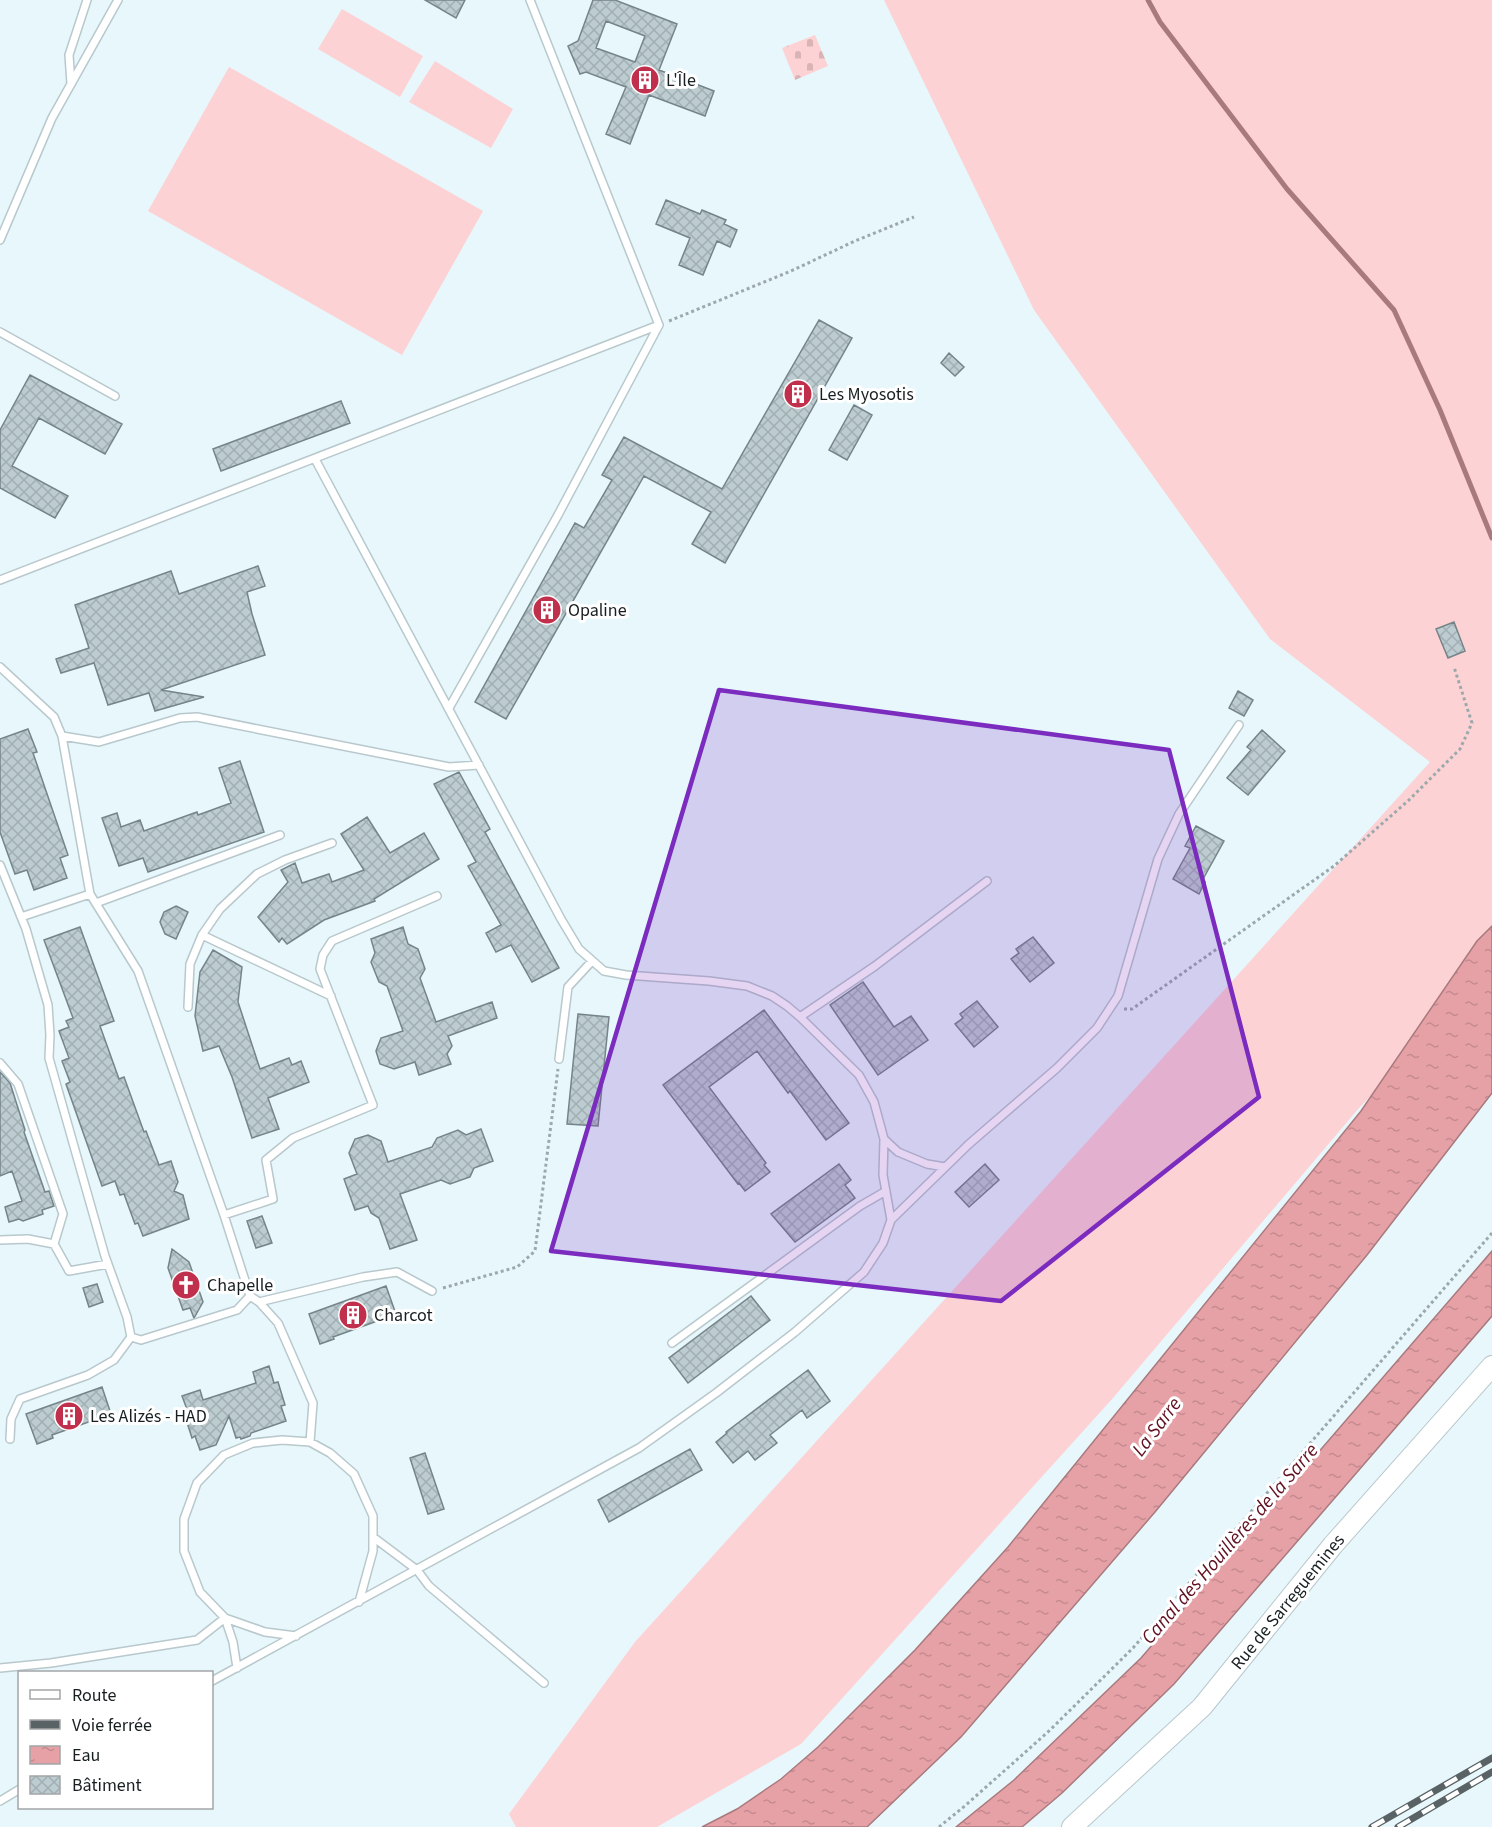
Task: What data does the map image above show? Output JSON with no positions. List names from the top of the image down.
{
  "streets": {
    "street": ["Rue de Sarreguemines"]
  },
  "water": ["La Sarre", "Canal des Houillères de la Sarre"],
  "places": {
    "building": [
      "L'Île",
      "Les Myosotis",
      "Opaline",
      "Charcot",
      "Les Alizés - HAD"
    ],
    "church": ["Chapelle"]
  },
  "legend": [
    "Route",
    "Voie ferrée",
    "Eau",
    "Bâtiment"
  ]
}
